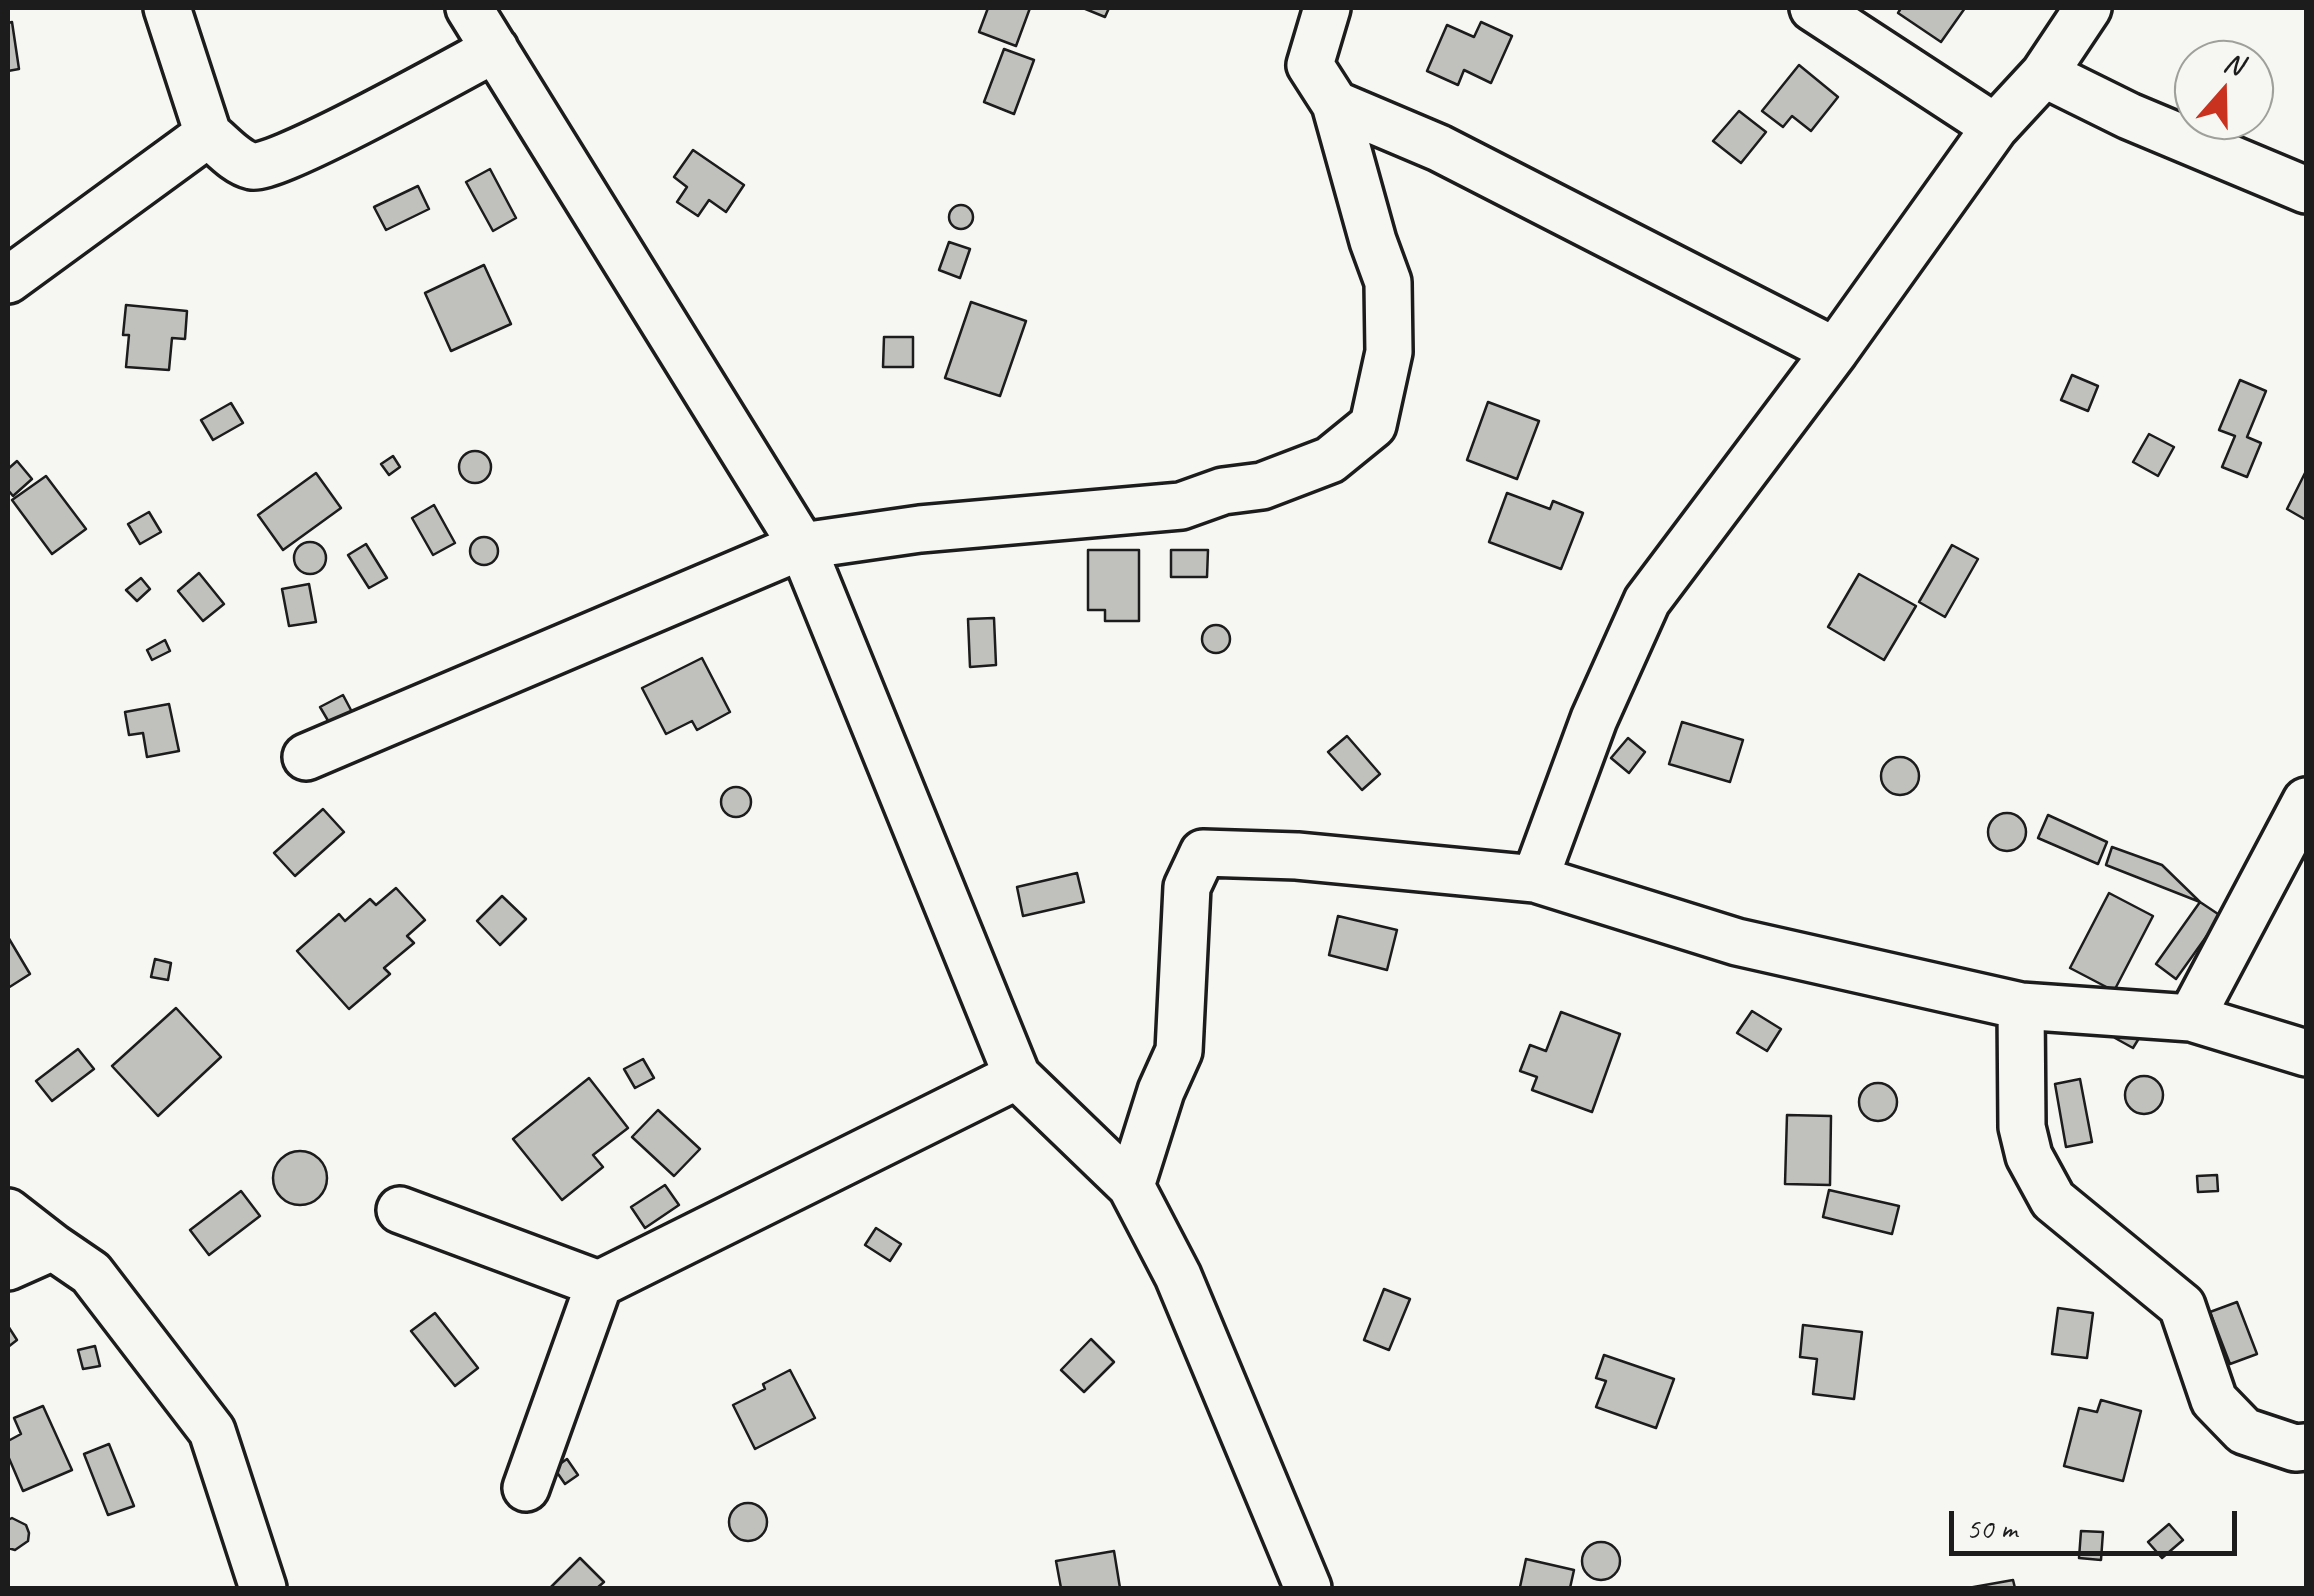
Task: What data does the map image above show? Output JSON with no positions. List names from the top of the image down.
{
  "scale_bar": "50 m",
  "north": "top"
}
